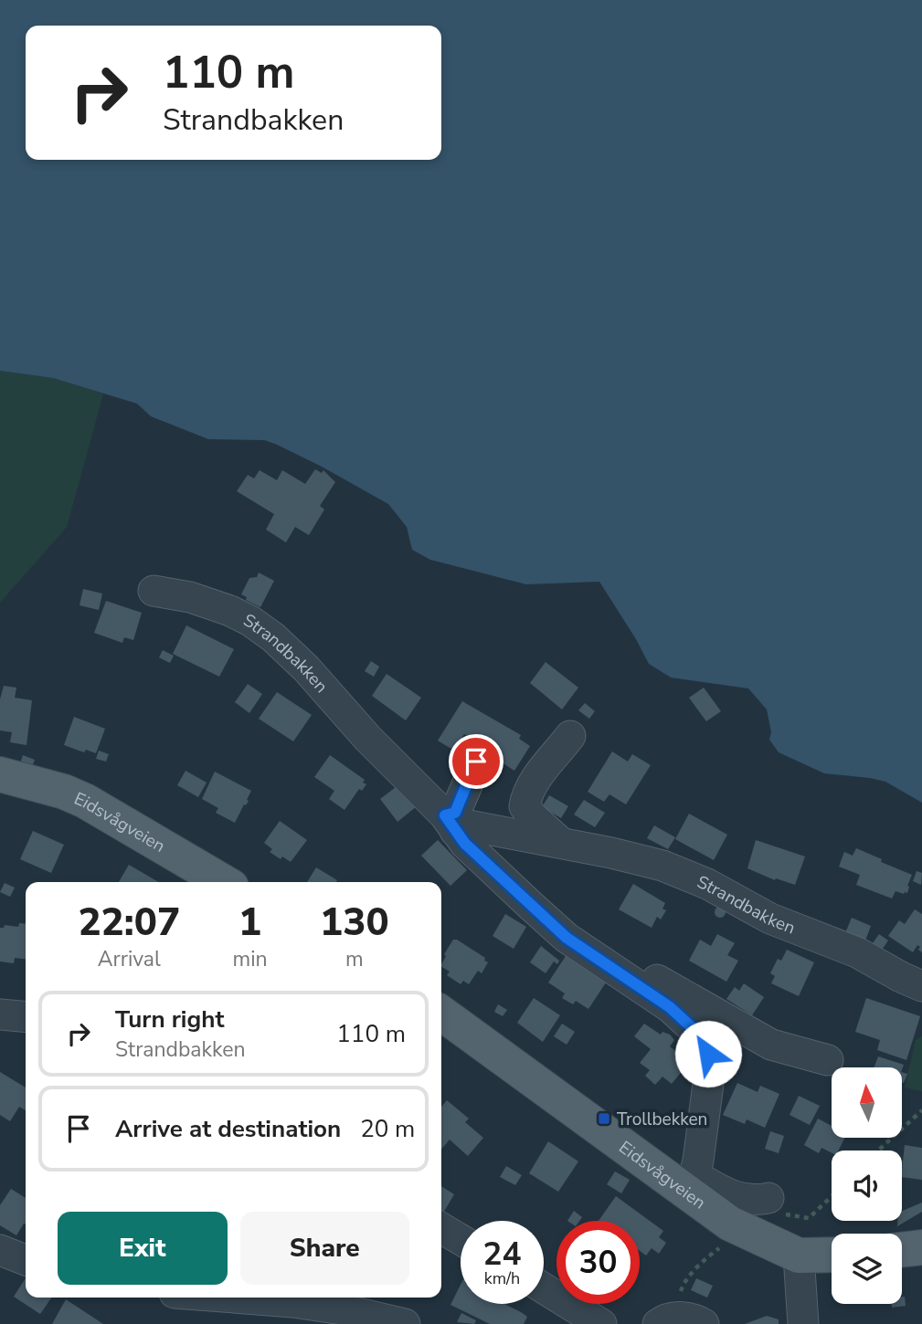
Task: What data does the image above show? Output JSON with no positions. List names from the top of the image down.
{
  "streets": {
    "main road": ["Eidsvågveien"],
    "street": ["Strandbakken"]
  },
  "crossings": [
    ["Strandbakken", "Eidsvågveien"]
  ],
  "places": {
    "transit": ["Trollbekken"]
  },
  "north": "top",
  "page": {
    "turn": ["110 m", "Strandbakken"],
    "eta": [
      "22:07",
      "Arrival",
      "1",
      "min",
      "130",
      "m"
    ],
    "list": [
      {
        "name": "Turn right",
        "note": "Strandbakken",
        "value": "110 m"
      },
      {
        "name": "Arrive at destination",
        "value": "20 m"
      }
    ],
    "buttons": ["Exit", "Share"],
    "speed": "24 km/h",
    "limit": "30"
  }
}
